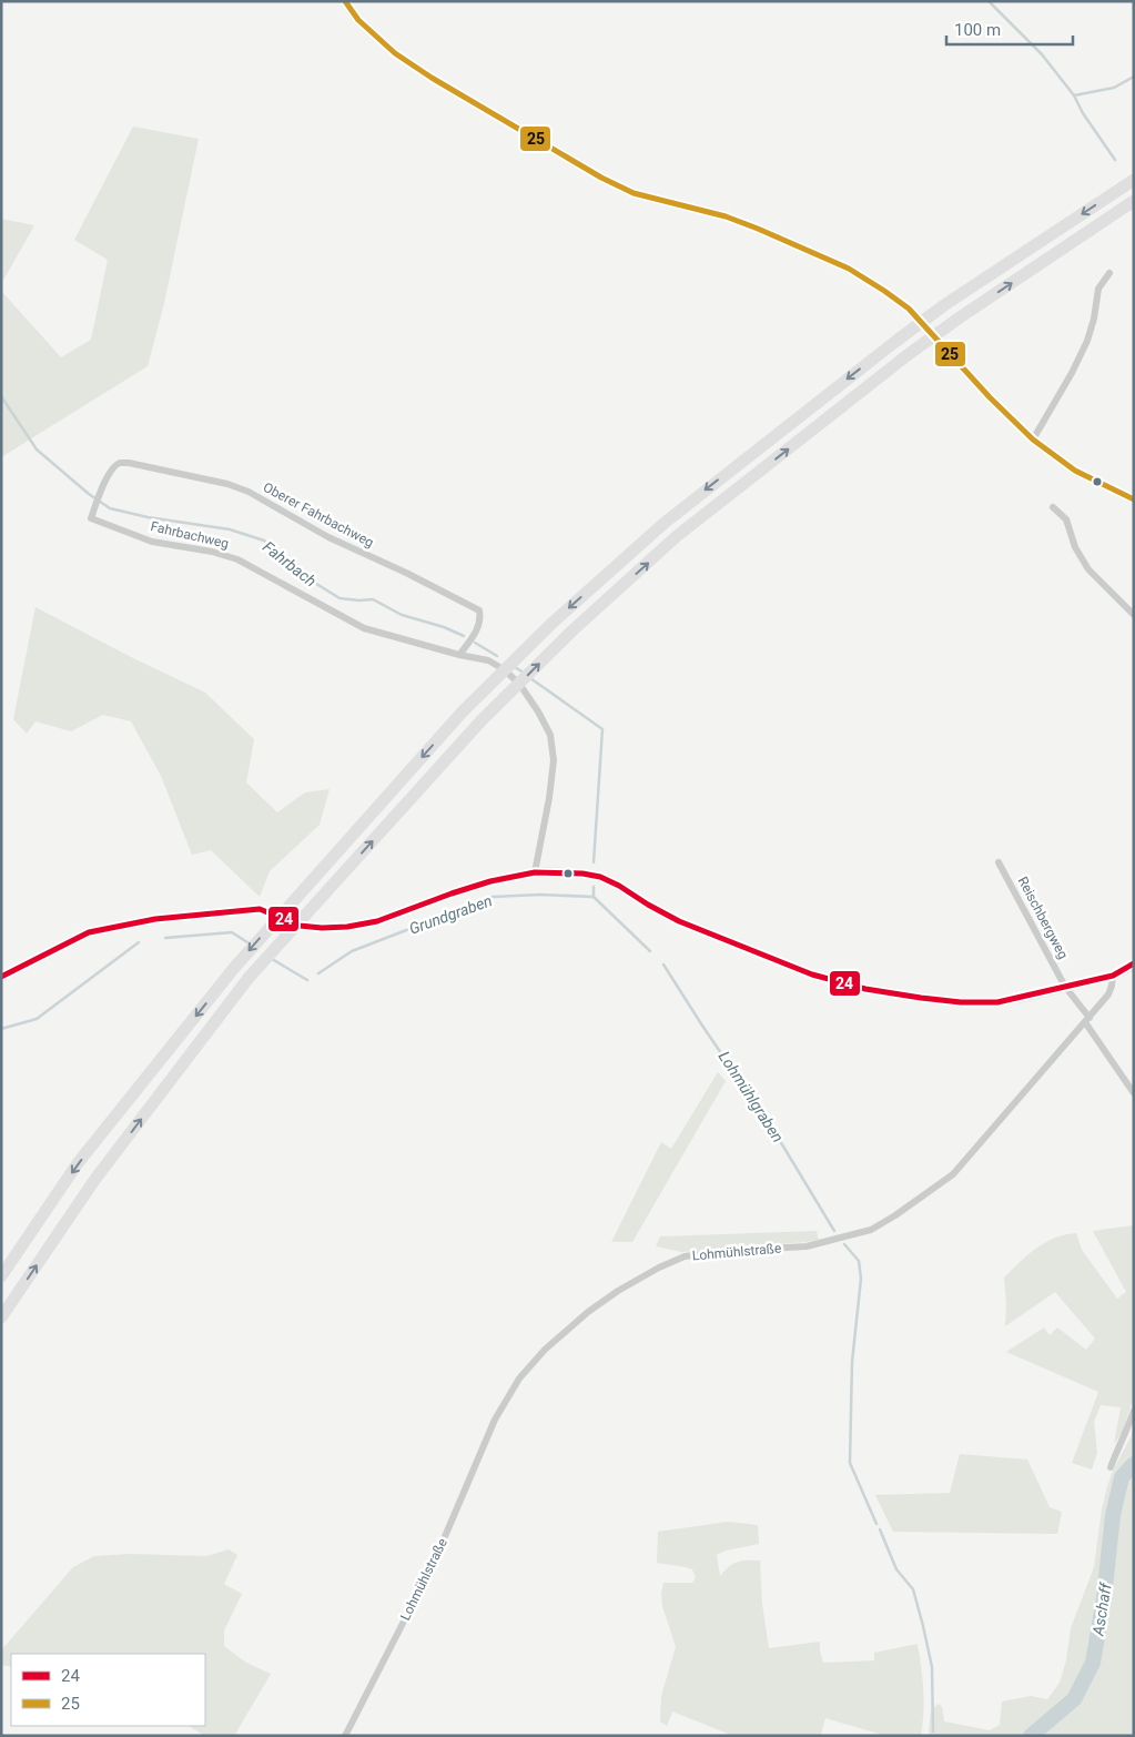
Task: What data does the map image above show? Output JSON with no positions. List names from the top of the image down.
{
  "streets": {
    "street": [
      "Oberer Fahrbachweg",
      "Fahrbachweg",
      "Reischbergweg",
      "Lohmühlstraße"
    ]
  },
  "crossings": [
    ["Oberer Fahrbachweg", "Fahrbachweg"],
    ["Reischbergweg", "Lohmühlstraße"]
  ],
  "water": [
    "Fahrbach",
    "Grundgraben",
    "Lohmühlgraben",
    "Aschaff"
  ],
  "lines": ["transit line 25", "transit line 24"],
  "legend": ["24", "25"],
  "scale_bar": "100 m"
}
